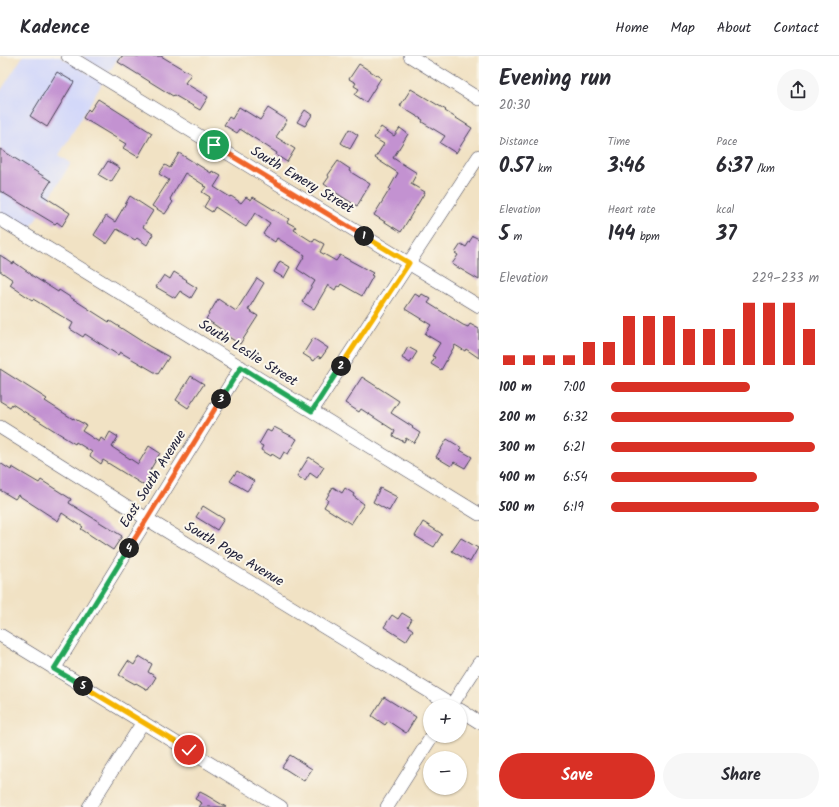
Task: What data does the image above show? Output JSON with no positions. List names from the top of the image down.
{
  "streets": {
    "street": [
      "South Emery Street",
      "South Leslie Street",
      "East South Avenue",
      "South Pope Avenue"
    ]
  },
  "crossings": [
    ["South Leslie Street", "East South Avenue"],
    ["East South Avenue", "South Pope Avenue"]
  ],
  "page": {
    "header": "Kadence",
    "nav": [
      "Home",
      "Map",
      "About",
      "Contact"
    ],
    "heading": ["Evening run", "20:30"],
    "stats": [
      ["Distance", "0.57 km"],
      ["Time", "3:46"],
      ["Pace", "6:37 /km"],
      ["Elevation", "5 m"],
      ["Heart rate", "144 bpm"],
      ["kcal", "37"]
    ],
    "pins": [
      "1",
      "2",
      "3",
      "4",
      "5"
    ],
    "chart": ["Elevation", "229–233 m"],
    "list": [
      {
        "name": "100 m",
        "note": "7:00"
      },
      {
        "name": "200 m",
        "note": "6:32"
      },
      {
        "name": "300 m",
        "note": "6:21"
      },
      {
        "name": "400 m",
        "note": "6:54"
      },
      {
        "name": "500 m",
        "note": "6:19"
      }
    ],
    "map_buttons": ["+", "−"],
    "buttons": ["Save", "Share"]
  }
}
